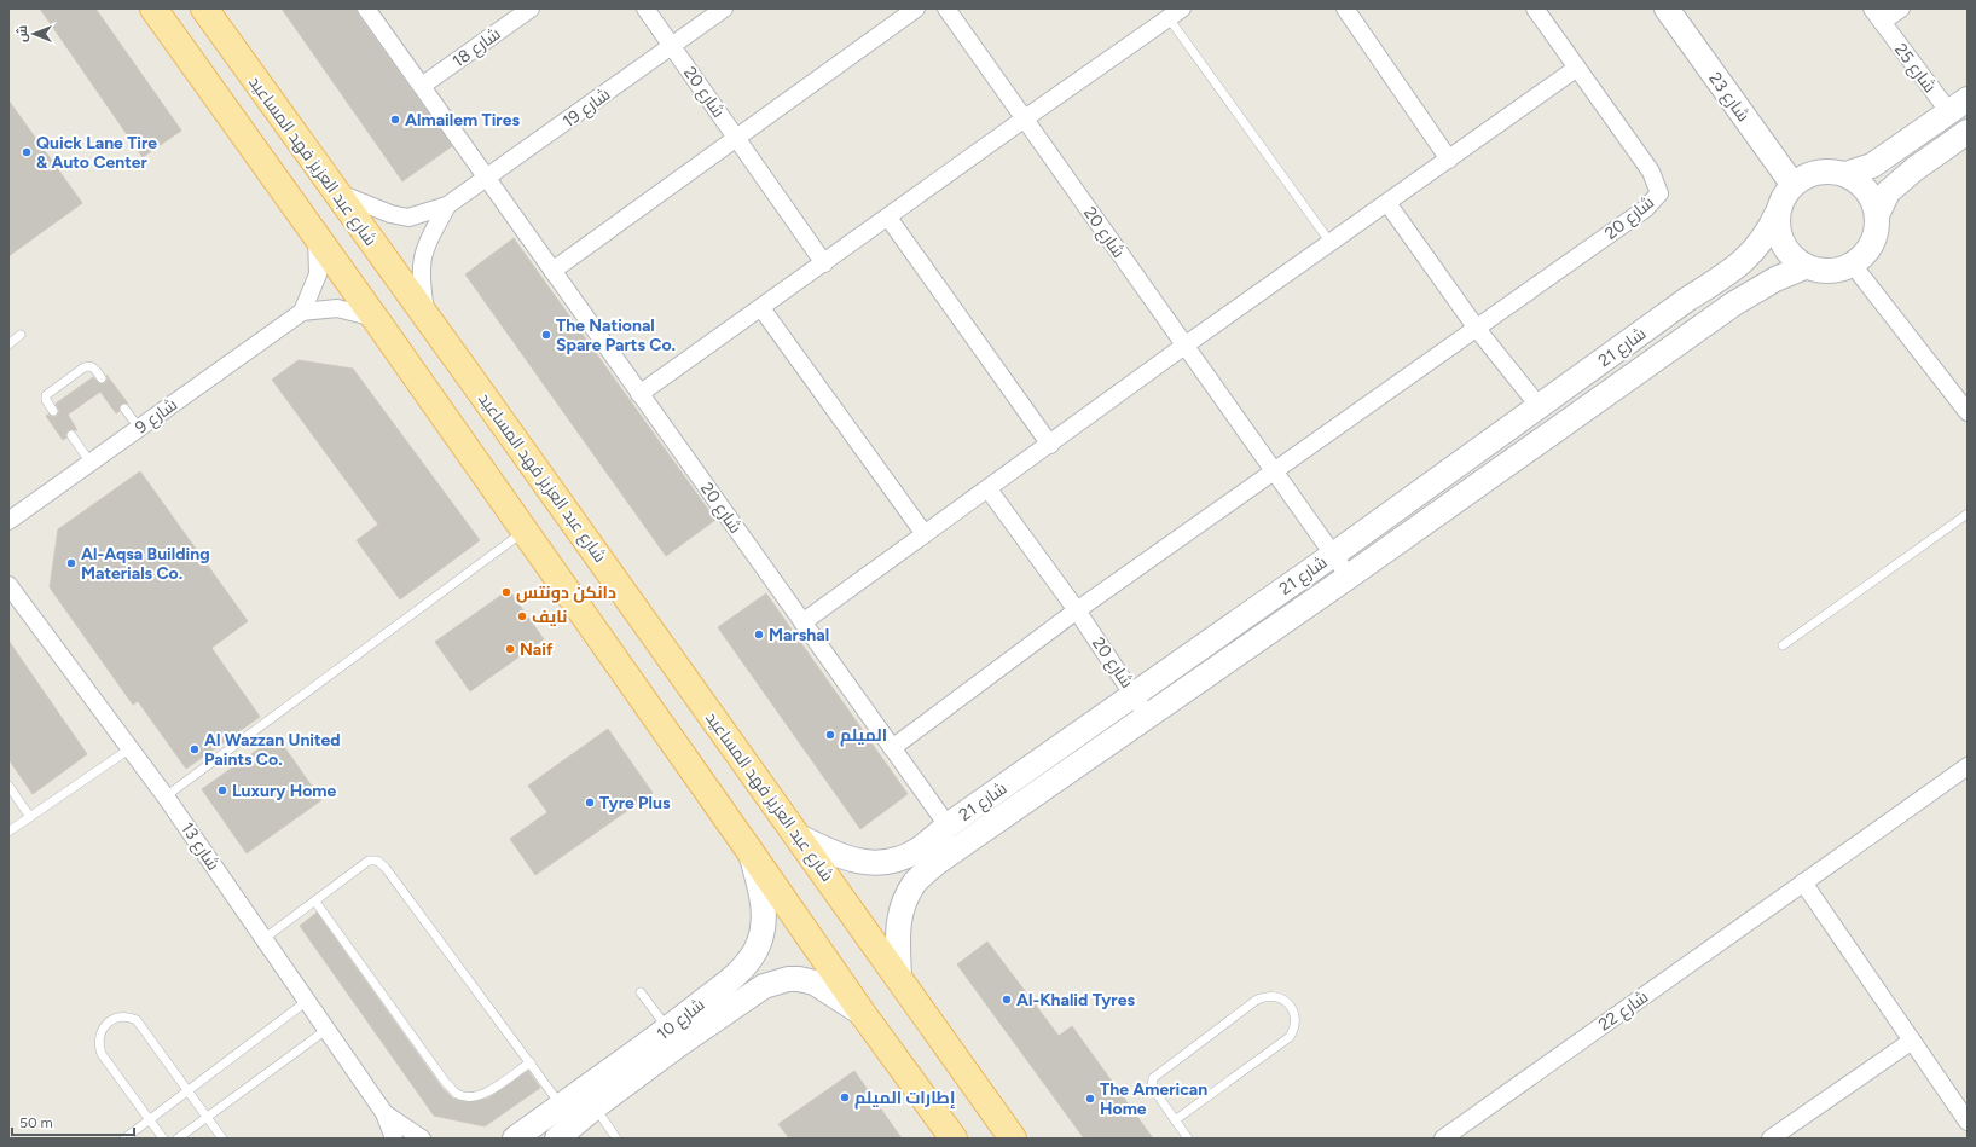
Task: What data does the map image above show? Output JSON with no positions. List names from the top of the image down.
{
  "streets": {
    "main road": ["شارع عبد العزيز فهد المساعيد"],
    "street": [
      "شارع 18",
      "شارع 25",
      "شارع 20",
      "شارع 23",
      "شارع 19",
      "شارع 21",
      "شارع 9",
      "شارع 13",
      "شارع 22",
      "شارع 10"
    ]
  },
  "crossings": [
    ["شارع 20", "شارع 19"],
    ["شارع 20", "شارع 21"],
    ["شارع 23", "شارع 21"],
    ["شارع 19", "شارع عبد العزيز فهد المساعيد"],
    ["شارع عبد العزيز فهد المساعيد", "شارع 21"]
  ],
  "places": [
    "Almailem Tires",
    "Quick Lane Tire & Auto Center",
    "The National Spare Parts Co.",
    "Al-Aqsa Building Materials Co.",
    "دانكن دونتس",
    "نايف",
    "Marshal",
    "Naif",
    "الميلم",
    "Al Wazzan United Paints Co.",
    "Luxury Home",
    "Tyre Plus",
    "Al-Khalid Tyres",
    "إطارات الميلم",
    "The American Home"
  ],
  "scale_bar": "50 m",
  "north": "left"
}
